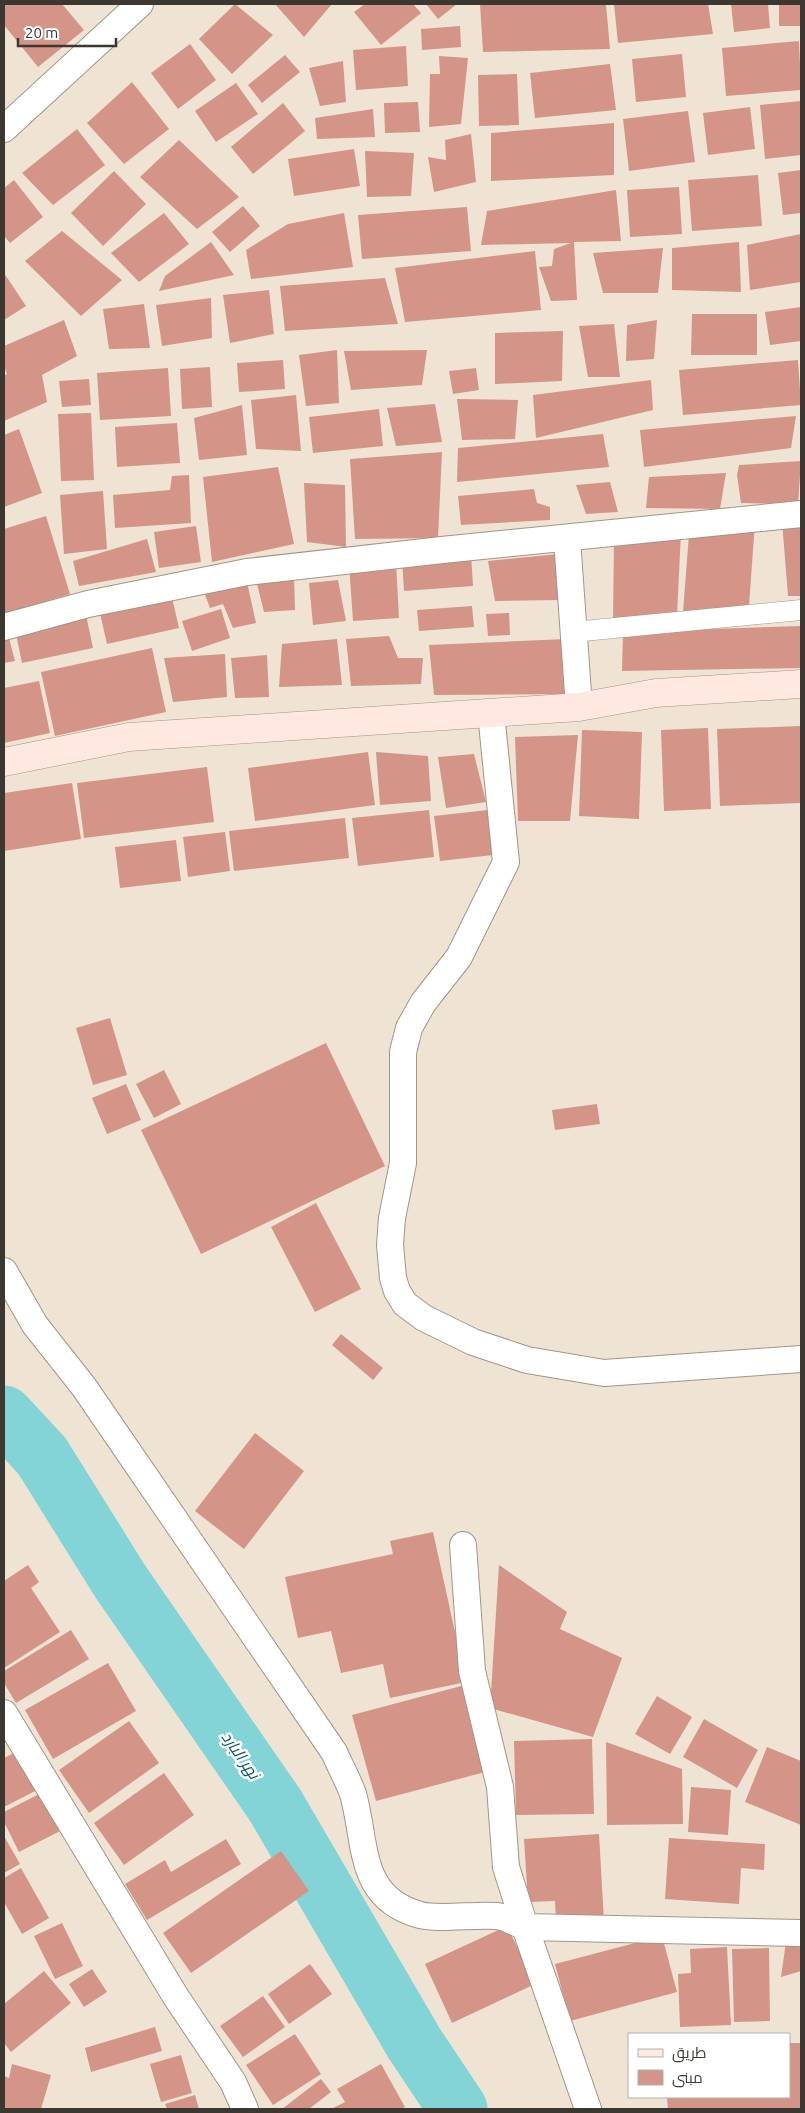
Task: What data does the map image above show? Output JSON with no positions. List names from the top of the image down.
{
  "water": ["نهر البارد"],
  "legend": ["طريق", "مبنى"],
  "scale_bar": "20 m"
}
